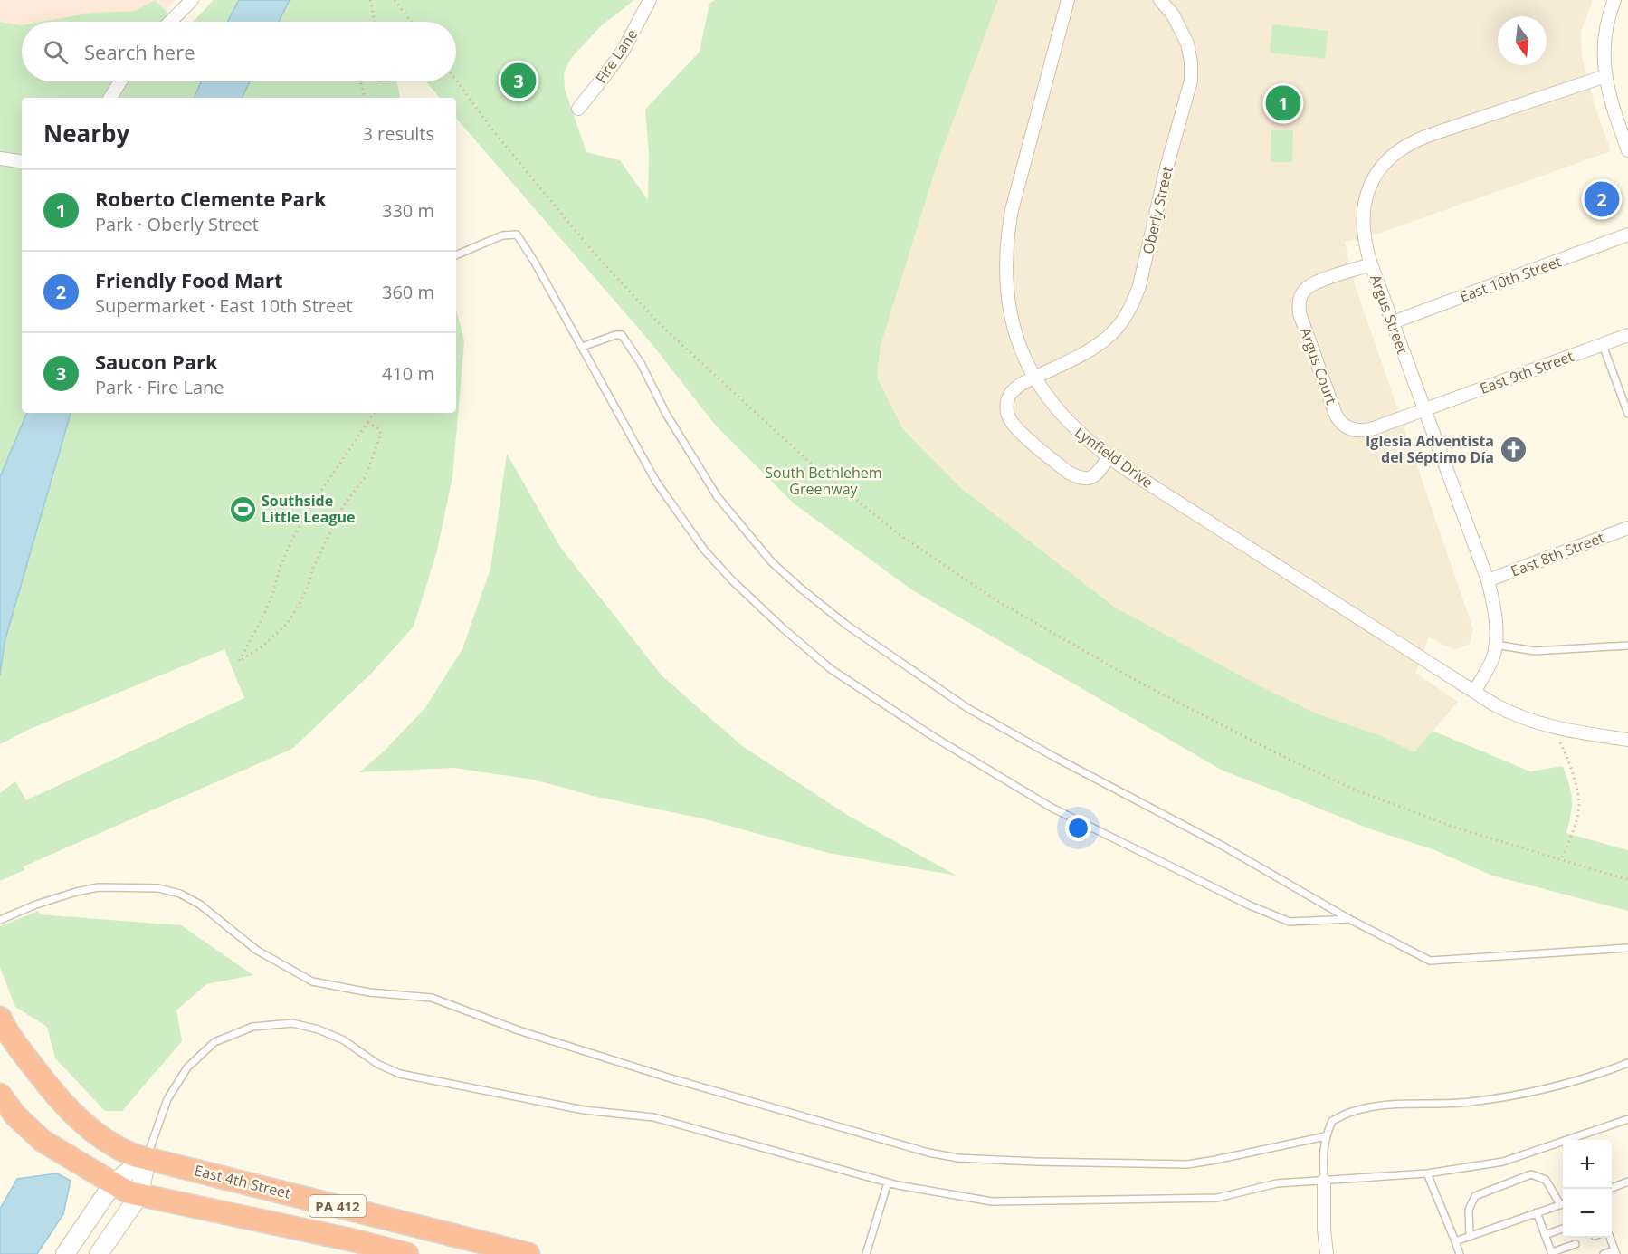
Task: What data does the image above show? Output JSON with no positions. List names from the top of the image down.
{
  "streets": {
    "highway": ["East 4th Street", "PA 412"],
    "street": [
      "Fire Lane",
      "Oberly Street",
      "East 10th Street",
      "Argus Street",
      "Argus Court",
      "East 9th Street",
      "Lynfield Drive",
      "East 8th Street"
    ]
  },
  "crossings": [
    ["Oberly Street", "Lynfield Drive"],
    ["East 10th Street", "Argus Street"],
    ["Argus Street", "Argus Court"],
    ["Argus Street", "East 9th Street"],
    ["Argus Street", "Lynfield Drive"],
    ["Argus Street", "East 8th Street"],
    ["Argus Court", "East 9th Street"],
    ["East 4th Street", "PA 412"]
  ],
  "parks": ["South Bethlehem Greenway"],
  "places": {
    "church": ["Iglesia Adventista del Séptimo Día"],
    "sports": ["Southside Little League"]
  },
  "north": "bottom",
  "page": {
    "search": "Search here",
    "pins": ["3", "1", "2"],
    "heading": ["Nearby", "3 results"],
    "list": [
      {
        "mark": "1",
        "name": "Roberto Clemente Park",
        "note": "Park · Oberly Street",
        "value": "330 m"
      },
      {
        "mark": "2",
        "name": "Friendly Food Mart",
        "note": "Supermarket · East 10th Street",
        "value": "360 m"
      },
      {
        "mark": "3",
        "name": "Saucon Park",
        "note": "Park · Fire Lane",
        "value": "410 m"
      }
    ],
    "map_buttons": ["+", "−"]
  }
}
